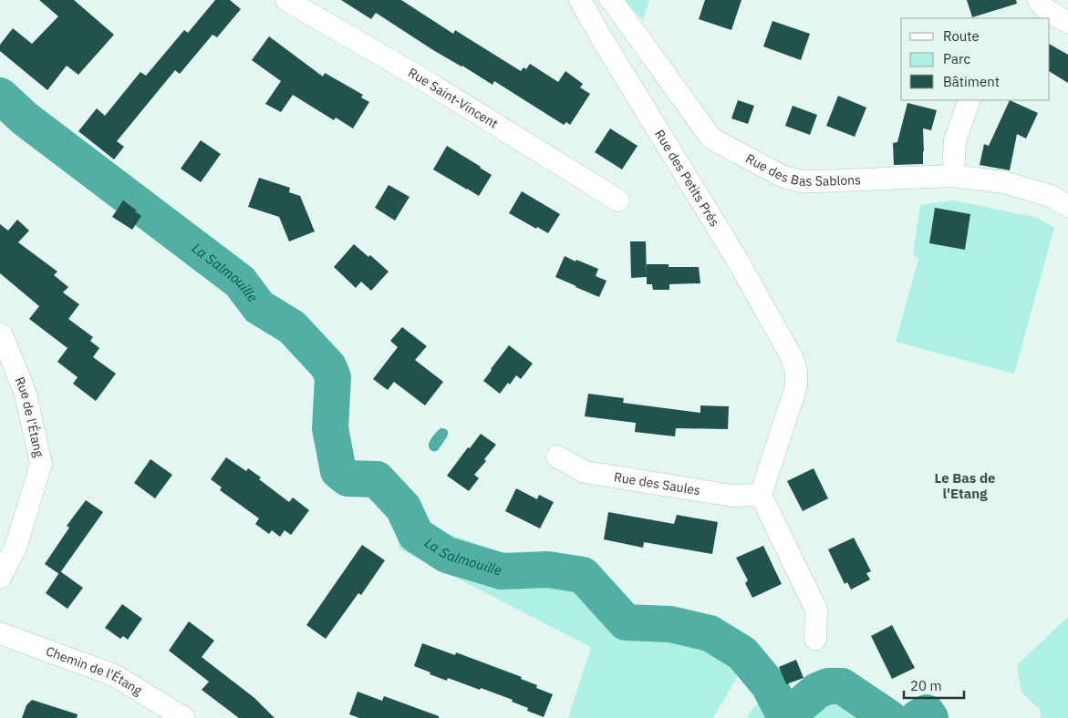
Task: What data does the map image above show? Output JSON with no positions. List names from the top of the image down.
{
  "streets": {
    "street": [
      "Rue Saint-Vincent",
      "Rue des Bas Sablons",
      "Rue des Petits Prés",
      "Rue de l'Étang",
      "Rue des Saules",
      "Chemin de l'Étang"
    ]
  },
  "crossings": [
    ["Rue des Petits Prés", "Rue des Saules"]
  ],
  "districts": ["Le Bas de l'Etang"],
  "water": ["La Salmouille"],
  "legend": ["Route", "Parc", "Bâtiment"],
  "scale_bar": "20 m"
}
